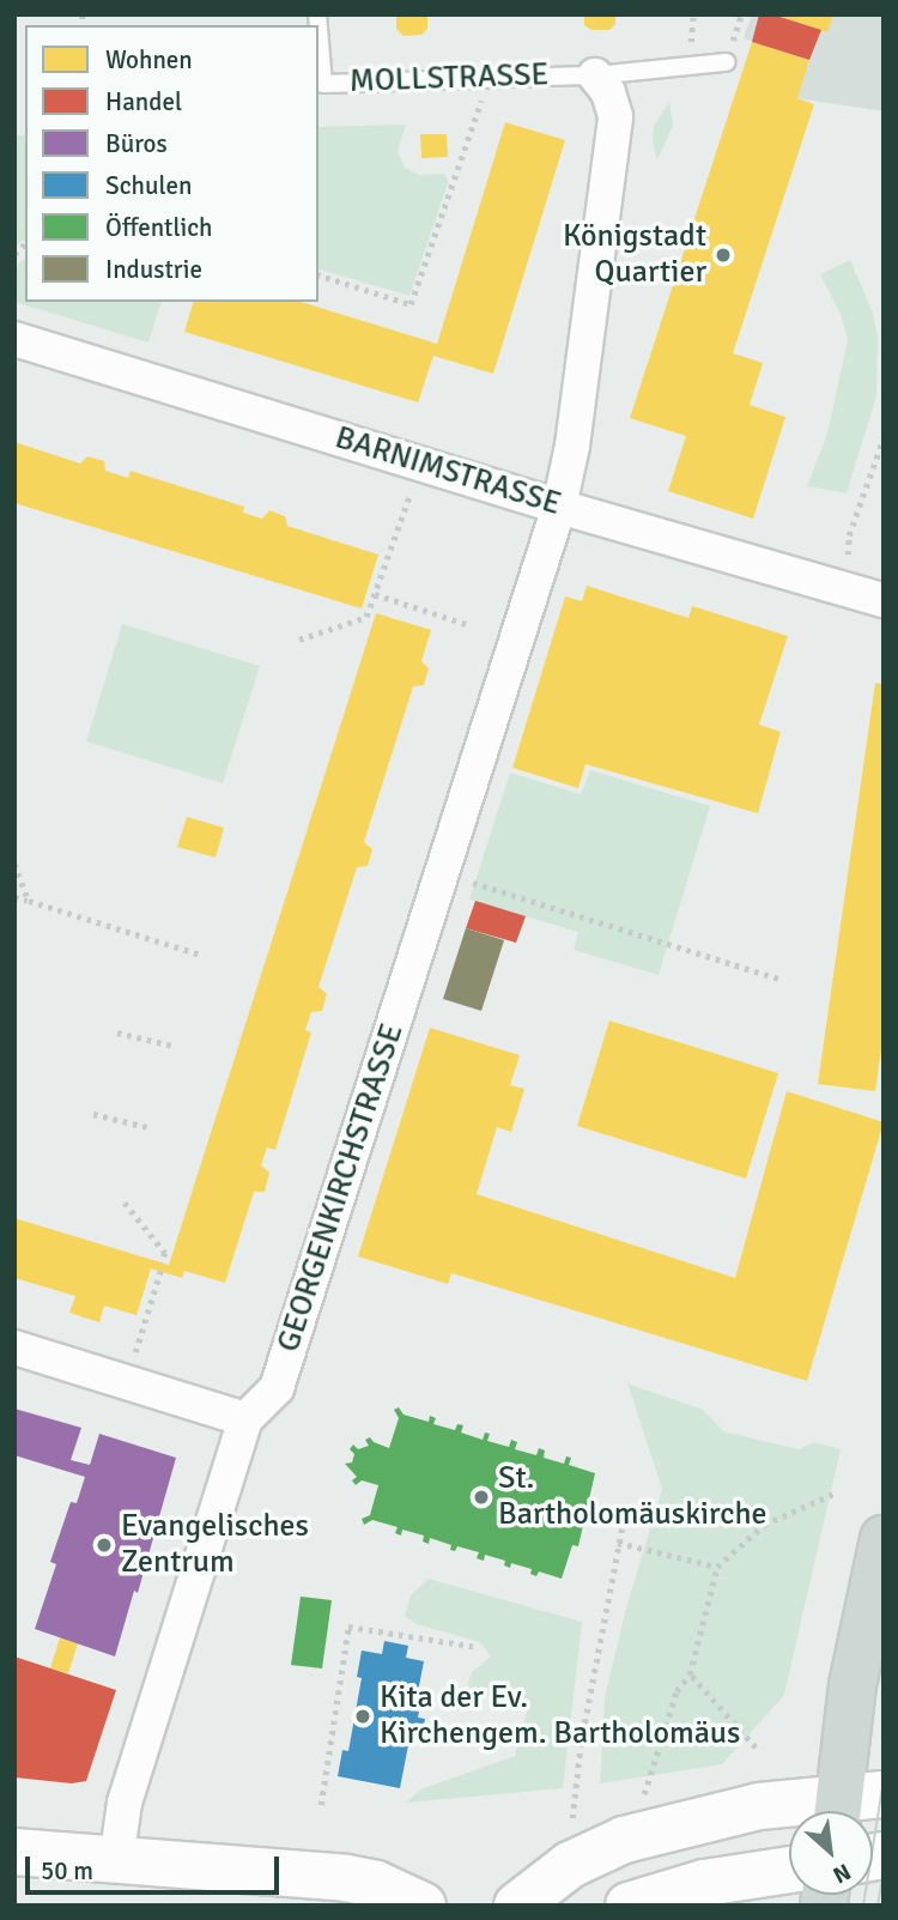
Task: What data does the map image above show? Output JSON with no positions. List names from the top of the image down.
{
  "streets": {
    "street": ["BARNIMSTRASSE", "GEORGENKIRCHSTRASSE"],
    "lane": ["MOLLSTRASSE"]
  },
  "crossings": [
    ["MOLLSTRASSE", "GEORGENKIRCHSTRASSE"],
    ["BARNIMSTRASSE", "GEORGENKIRCHSTRASSE"]
  ],
  "places": [
    "Königstadt Quartier",
    "St. Bartholomäuskirche",
    "Evangelisches Zentrum",
    "Kita der Ev. Kirchengem. Bartholomäus"
  ],
  "legend": [
    "Wohnen",
    "Handel",
    "Büros",
    "Schulen",
    "Öffentlich",
    "Industrie"
  ],
  "scale_bar": "50 m",
  "north": "bottom right"
}
